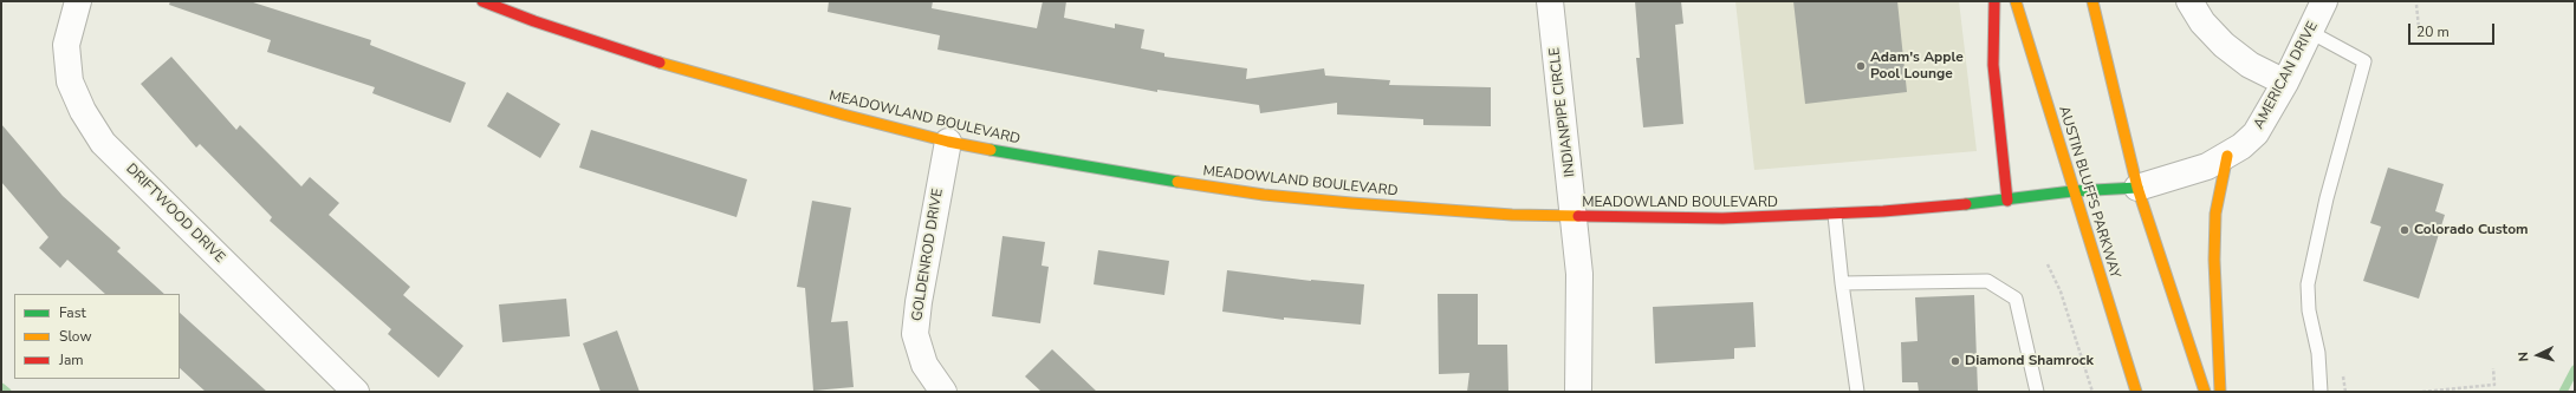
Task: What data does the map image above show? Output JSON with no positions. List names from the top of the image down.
{
  "streets": {
    "street": [
      "AMERICAN DRIVE",
      "INDIANPIPE CIRCLE",
      "MEADOWLAND BOULEVARD",
      "AUSTIN BLUFFS PARKWAY",
      "DRIFTWOOD DRIVE",
      "GOLDENROD DRIVE"
    ]
  },
  "crossings": [
    ["AMERICAN DRIVE", "MEADOWLAND BOULEVARD"],
    ["INDIANPIPE CIRCLE", "MEADOWLAND BOULEVARD"],
    ["MEADOWLAND BOULEVARD", "AUSTIN BLUFFS PARKWAY"],
    ["MEADOWLAND BOULEVARD", "GOLDENROD DRIVE"]
  ],
  "places": ["Adam's Apple Pool Lounge", "Colorado Custom", "Diamond Shamrock"],
  "legend": ["Fast", "Slow", "Jam"],
  "scale_bar": "20 m",
  "north": "left"
}
